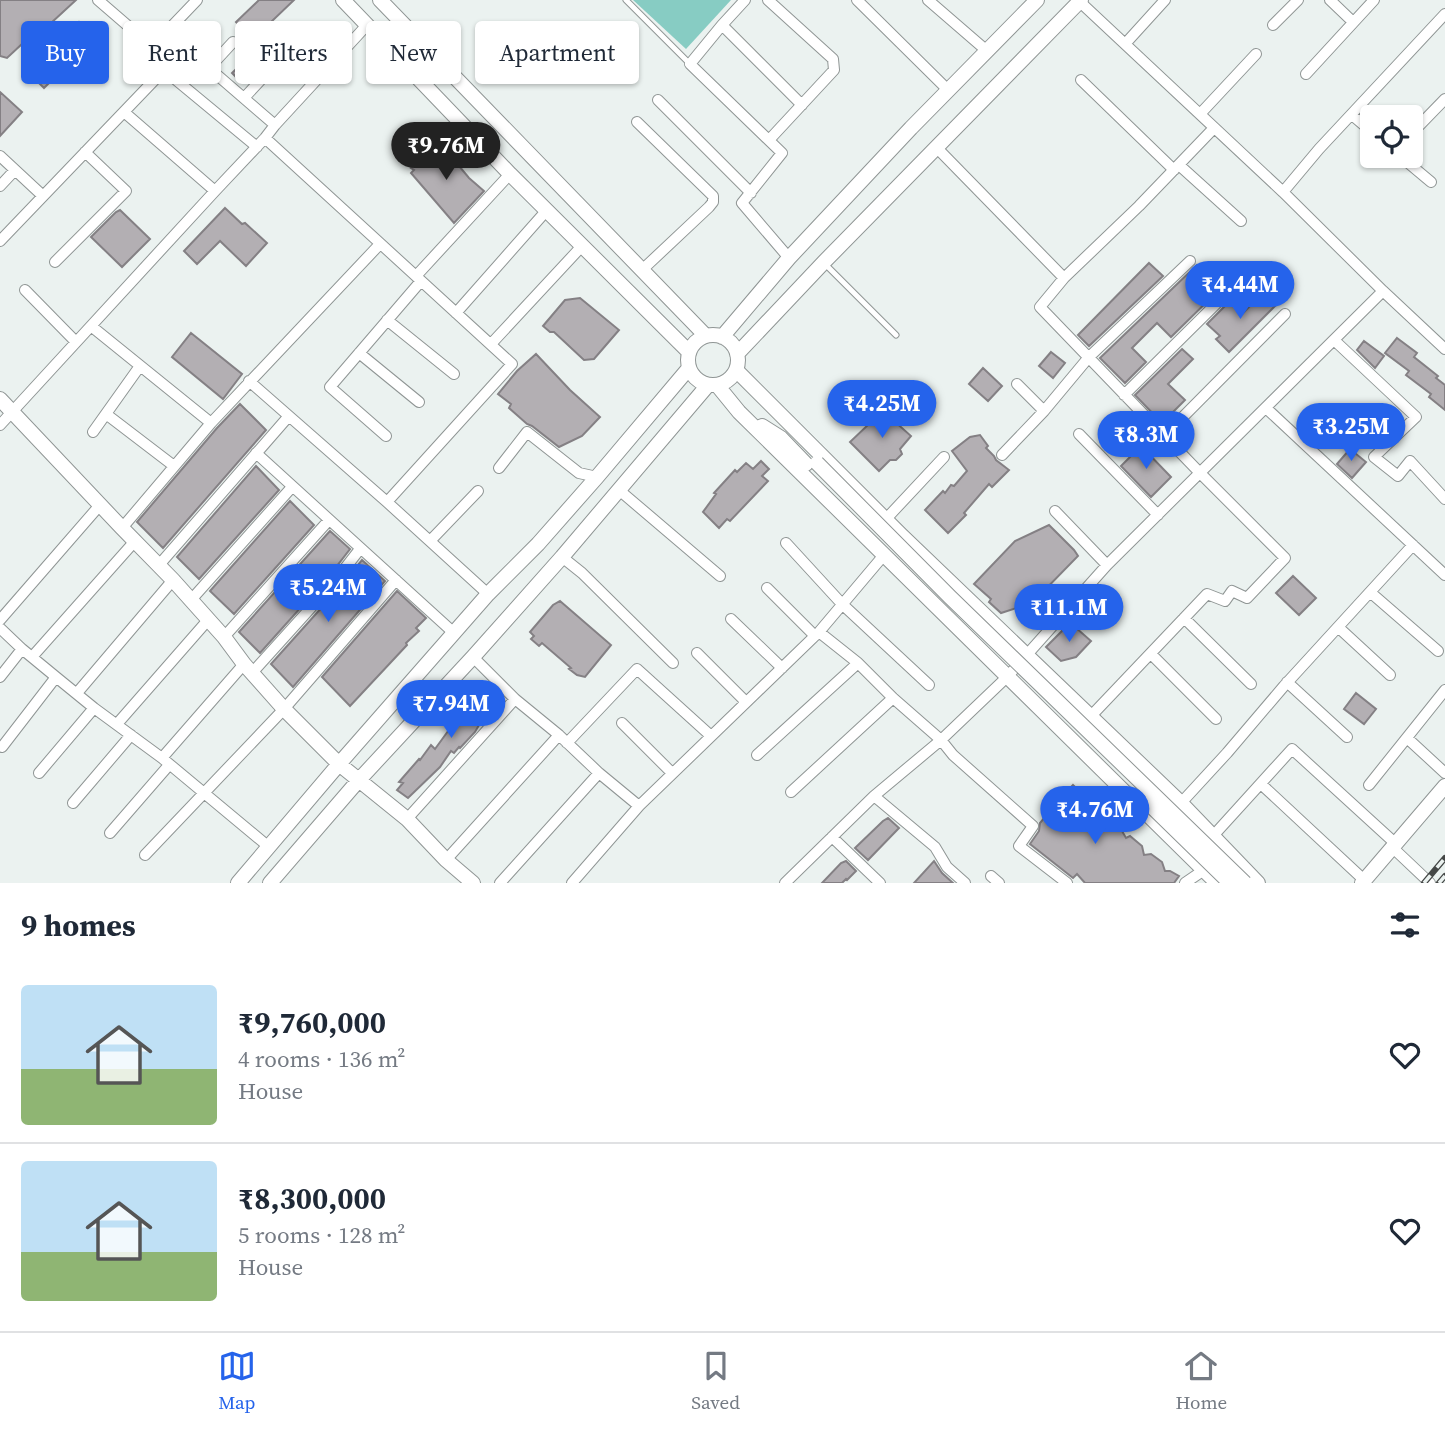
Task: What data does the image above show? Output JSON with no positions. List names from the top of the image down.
{
  "page": {
    "chip": [
      "Buy",
      "Rent",
      "Filters",
      "New",
      "Apartment"
    ],
    "price": [
      "₹9.76M",
      "₹4.44M",
      "₹4.25M",
      "₹3.25M",
      "₹8.3M",
      "₹5.24M",
      "₹11.1M",
      "₹7.94M",
      "₹4.76M"
    ],
    "heading": "9 homes",
    "list": [
      {
        "name": "₹9,760,000",
        "note": "4 rooms · 136 m² · House"
      },
      {
        "name": "₹8,300,000",
        "note": "5 rooms · 128 m² · House"
      }
    ],
    "tabs": ["Map", "Saved", "Home"]
  }
}
